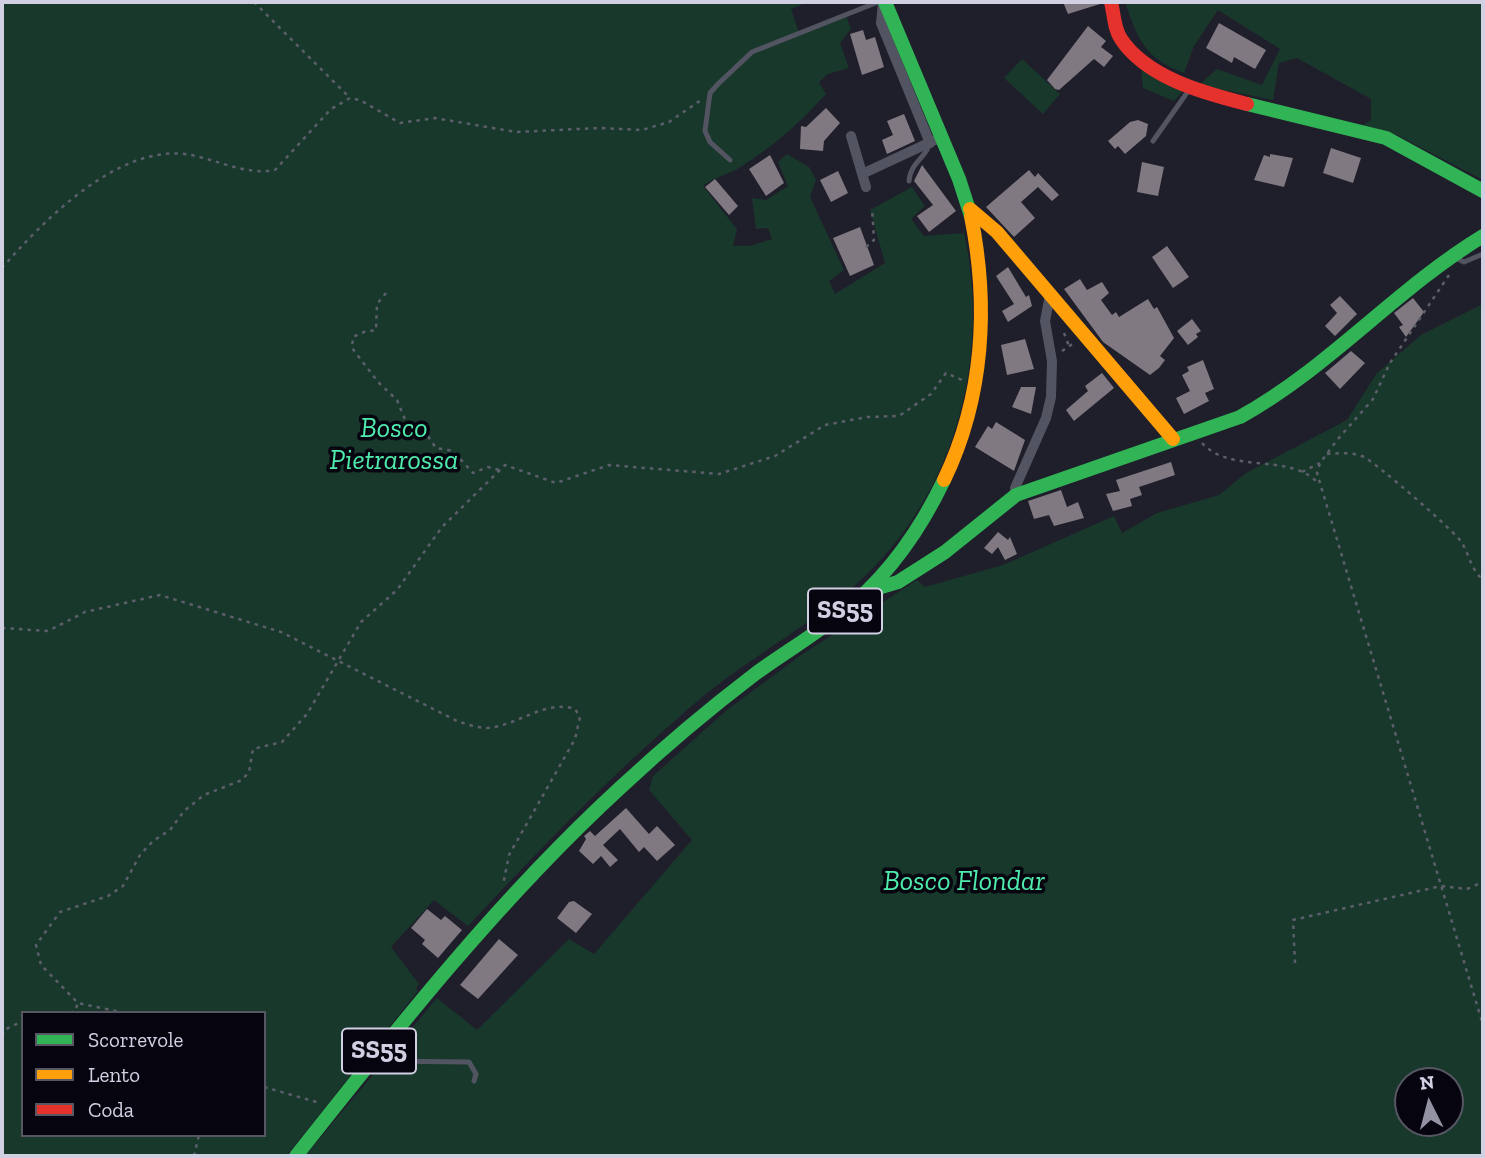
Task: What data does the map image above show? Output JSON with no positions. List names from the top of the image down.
{
  "streets": {
    "main road": ["SS55"]
  },
  "parks": ["Bosco Pietrarossa", "Bosco Flondar"],
  "legend": ["Scorrevole", "Lento", "Coda"],
  "north": "top"
}
